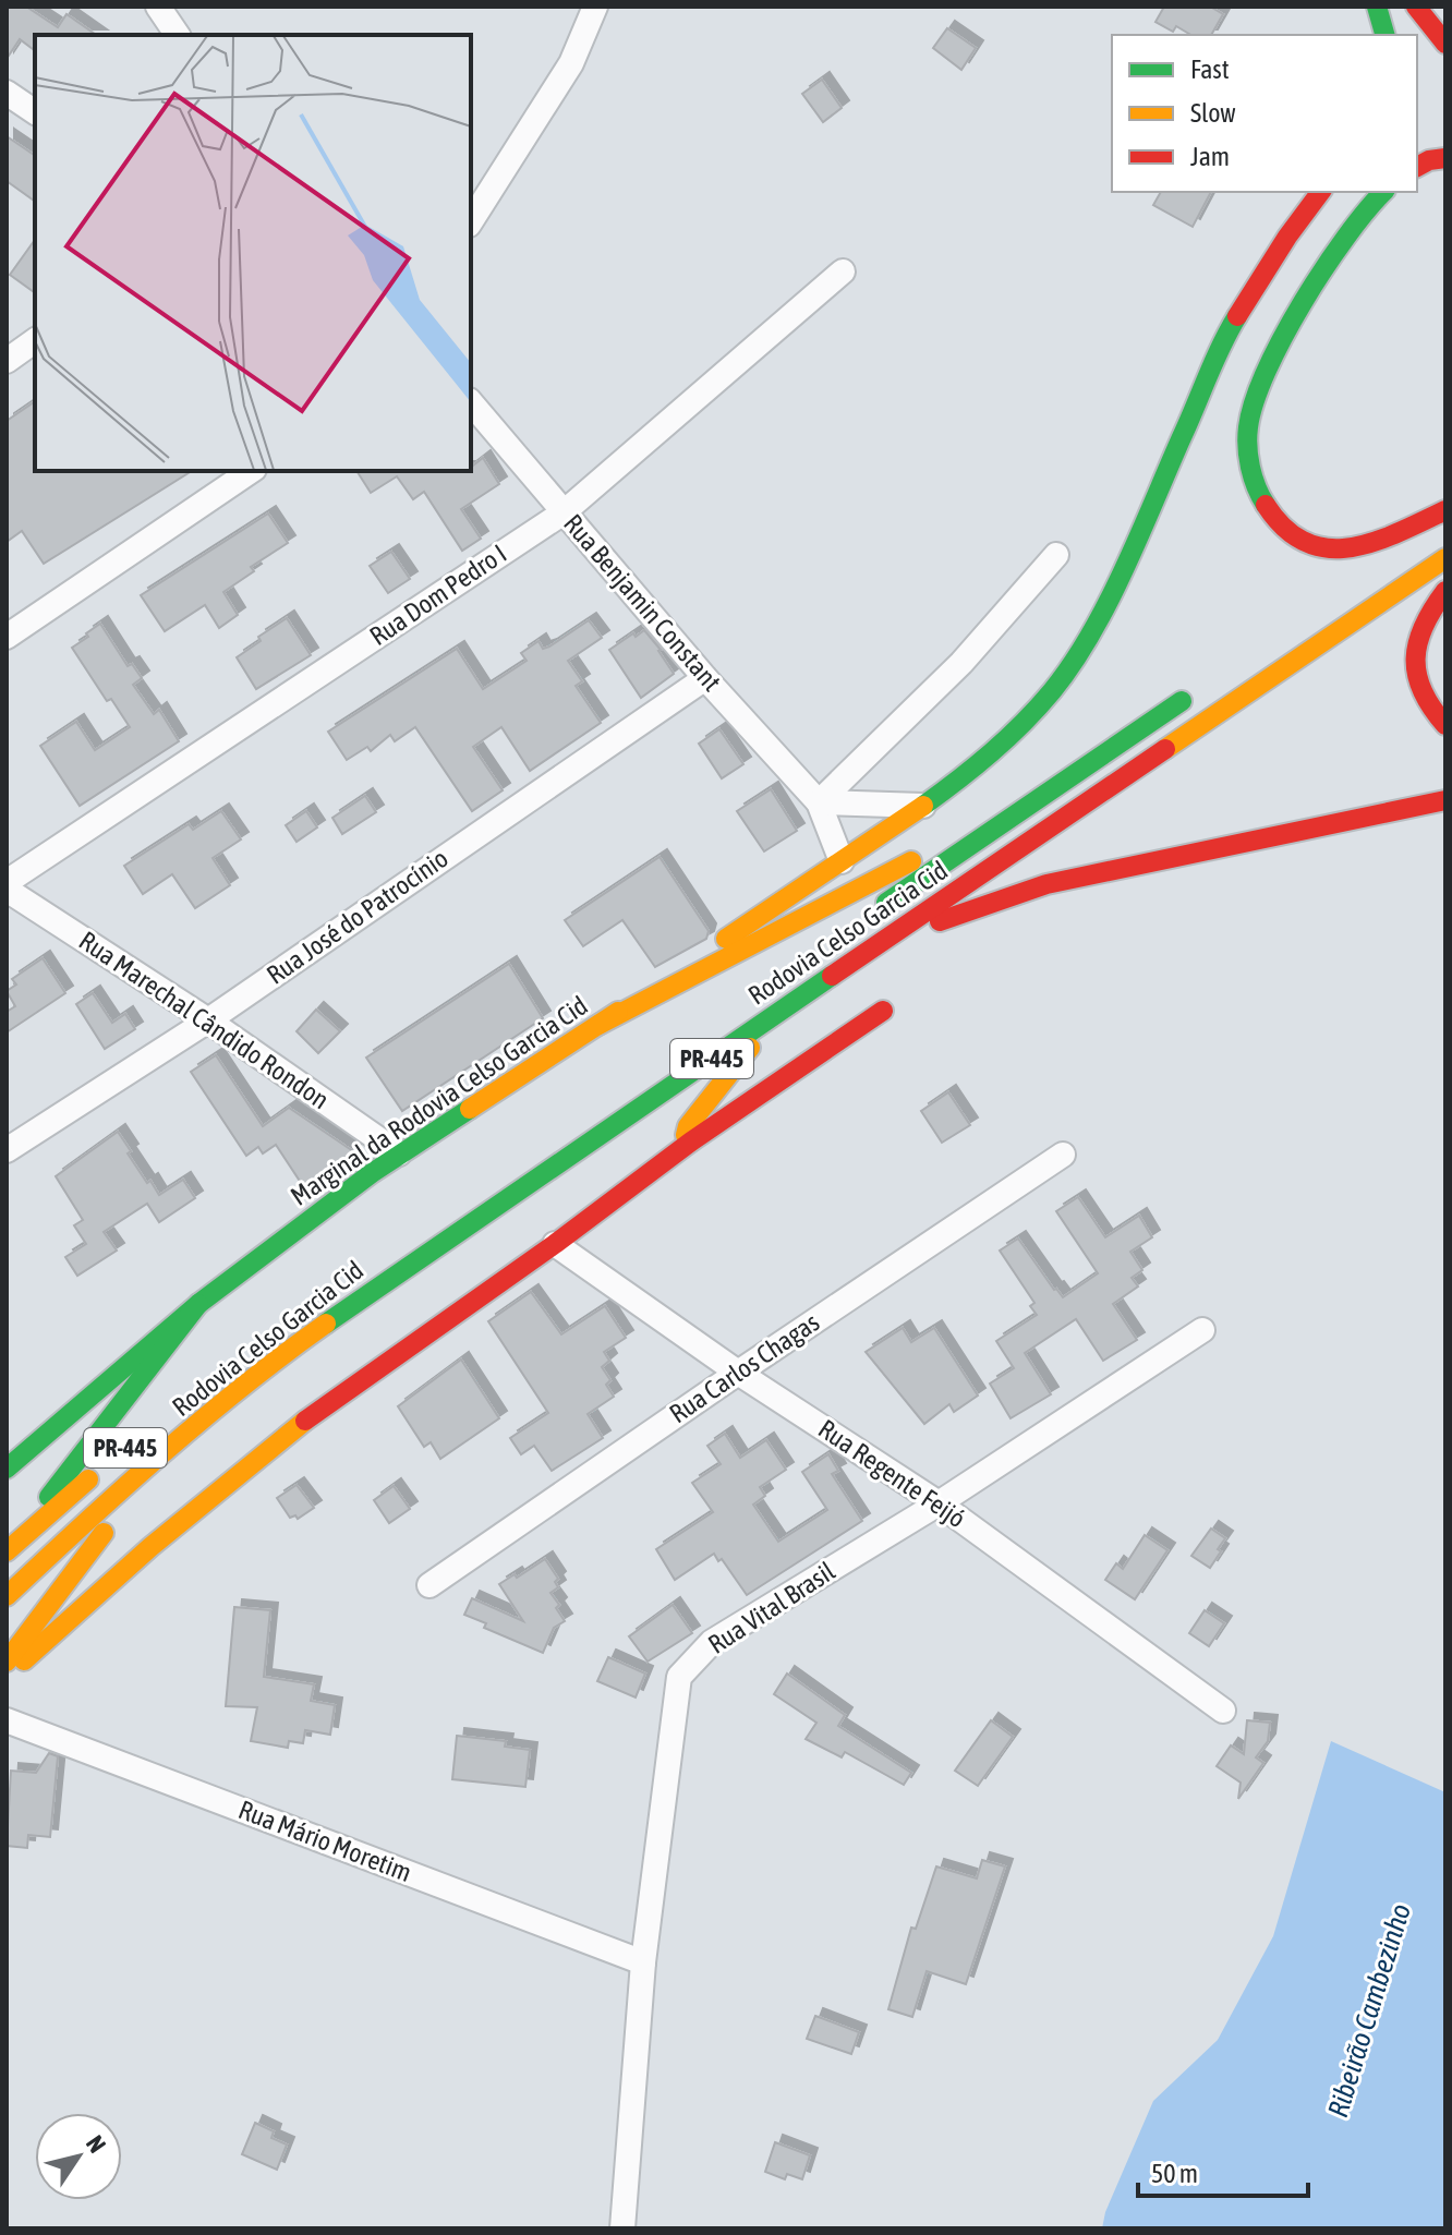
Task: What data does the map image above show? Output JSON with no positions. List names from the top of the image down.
{
  "streets": {
    "main road": ["Rodovia Celso Garcia Cid", "PR-445", "Marginal da Rodovia Celso Garcia Cid"],
    "street": [
      "Rua Dom Pedro I",
      "Rua Benjamin Constant",
      "Rua José do Patrocínio",
      "Rua Marechal Cândido Rondon",
      "Rua Carlos Chagas",
      "Rua Regente Feijó",
      "Rua Vital Brasil",
      "Rua Mário Moretim"
    ]
  },
  "crossings": [
    ["Rua Dom Pedro I", "Rua Benjamin Constant"],
    ["Rua Benjamin Constant", "Rua José do Patrocínio"],
    ["Rua Benjamin Constant", "Marginal da Rodovia Celso Garcia Cid"],
    ["Rua José do Patrocínio", "Rua Marechal Cândido Rondon"],
    ["Rua Marechal Cândido Rondon", "Marginal da Rodovia Celso Garcia Cid"],
    ["Rua Carlos Chagas", "Rua Regente Feijó"],
    ["Rua Regente Feijó", "Rua Vital Brasil"],
    ["Rua Vital Brasil", "Rua Mário Moretim"]
  ],
  "water": ["Ribeirão Cambezinho"],
  "legend": ["Fast", "Slow", "Jam"],
  "scale_bar": "50 m",
  "north": "top right"
}
